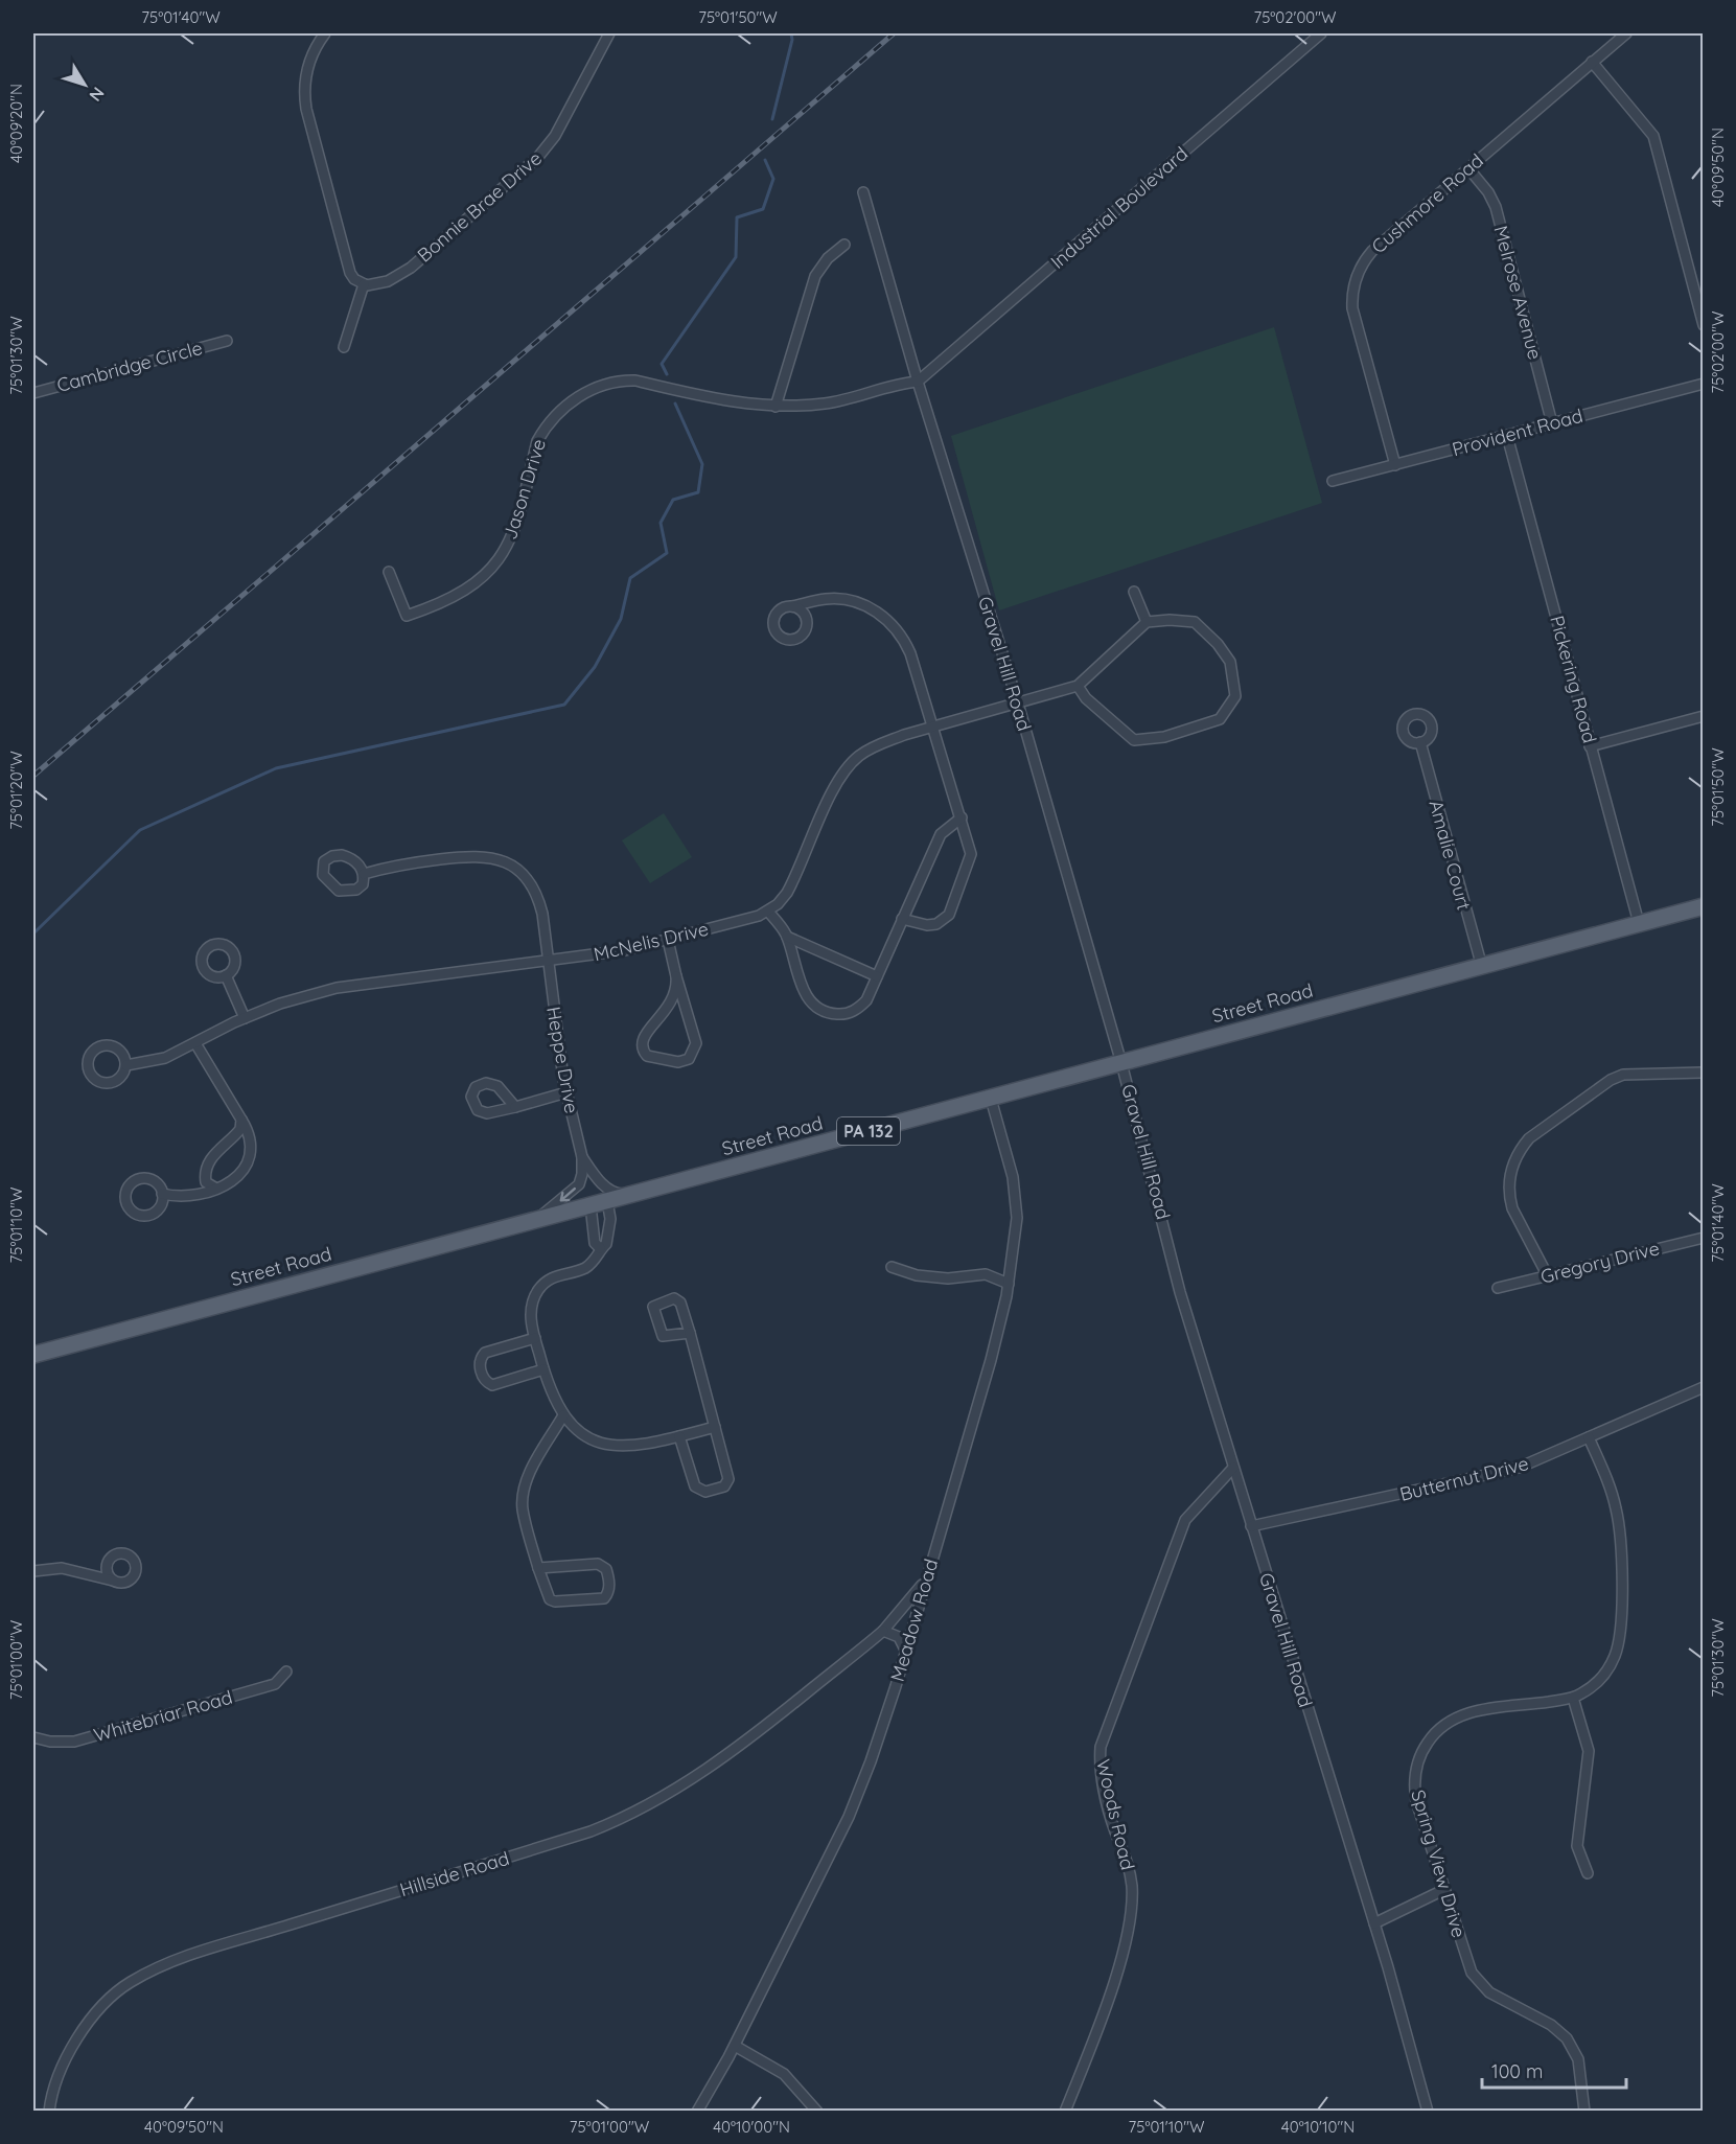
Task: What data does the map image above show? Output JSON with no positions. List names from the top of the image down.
{
  "streets": {
    "main road": ["Street Road", "PA 132"],
    "street": [
      "Cushmore Road",
      "Bonnie Brae Drive",
      "Industrial Boulevard",
      "Melrose Avenue",
      "Cambridge Circle",
      "Provident Road",
      "Jason Drive",
      "Gravel Hill Road",
      "Pickering Road",
      "Amalie Court",
      "McNelis Drive",
      "Heppe Drive",
      "Gregory Drive",
      "Butternut Drive",
      "Meadow Road",
      "Whitebriar Road",
      "Woods Road",
      "Spring View Drive",
      "Hillside Road"
    ]
  },
  "crossings": [
    ["Cushmore Road", "Melrose Avenue"],
    ["Cushmore Road", "Provident Road"],
    ["Industrial Boulevard", "Jason Drive"],
    ["Industrial Boulevard", "Gravel Hill Road"],
    ["Melrose Avenue", "Provident Road"],
    ["Provident Road", "Pickering Road"],
    ["Jason Drive", "Gravel Hill Road"],
    ["Gravel Hill Road", "Street Road"],
    ["Gravel Hill Road", "Butternut Drive"],
    ["Gravel Hill Road", "Woods Road"],
    ["Pickering Road", "Street Road"],
    ["Amalie Court", "Street Road"],
    ["McNelis Drive", "Heppe Drive"],
    ["Street Road", "Heppe Drive"],
    ["Street Road", "Meadow Road"],
    ["Butternut Drive", "Spring View Drive"],
    ["Meadow Road", "Hillside Road"]
  ],
  "scale_bar": "100 m",
  "north": "bottom right",
  "coordinates": [
    "75°01'40\"W",
    "75°01'50\"W",
    "75°02'00\"W",
    "40°09'20\"N",
    "40°09'50\"N",
    "75°01'30\"W",
    "75°01'20\"W",
    "75°01'10\"W",
    "75°01'00\"W",
    "40°10'00\"N",
    "40°10'10\"N"
  ]
}
